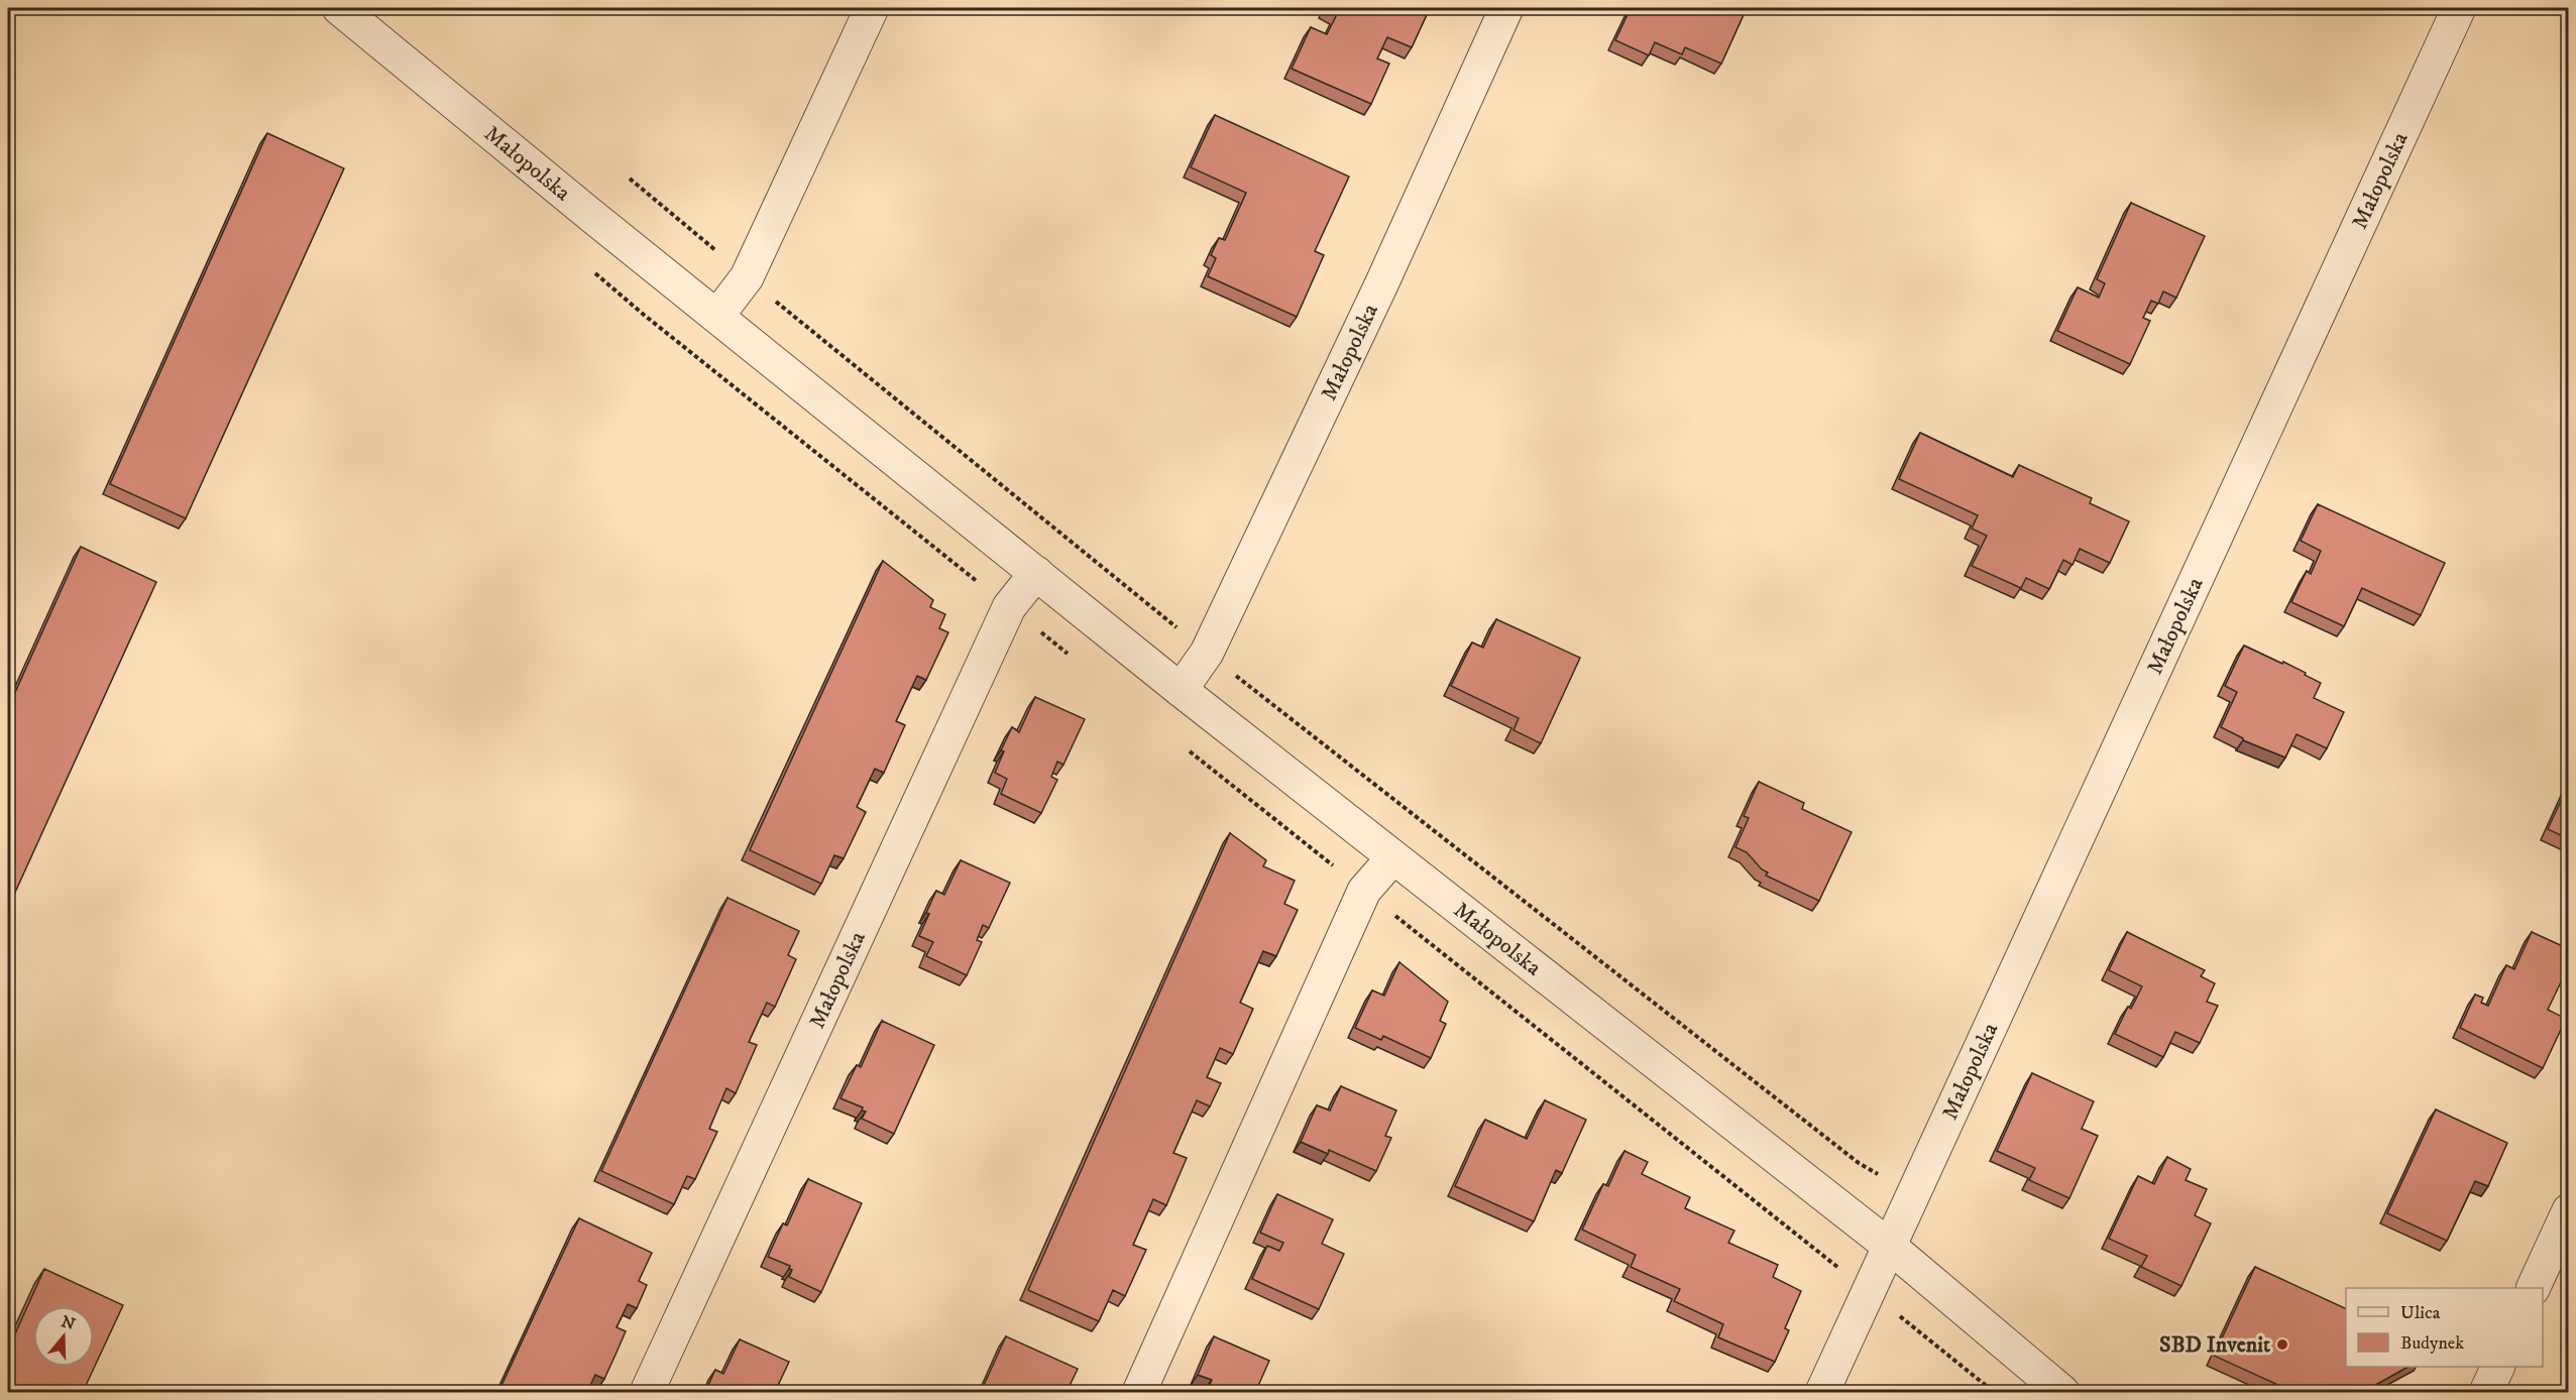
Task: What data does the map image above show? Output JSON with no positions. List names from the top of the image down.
{
  "streets": {
    "street": ["Małopolska"]
  },
  "places": ["SBD Invenit"],
  "legend": ["Ulica", "Budynek"],
  "north": "top"
}
